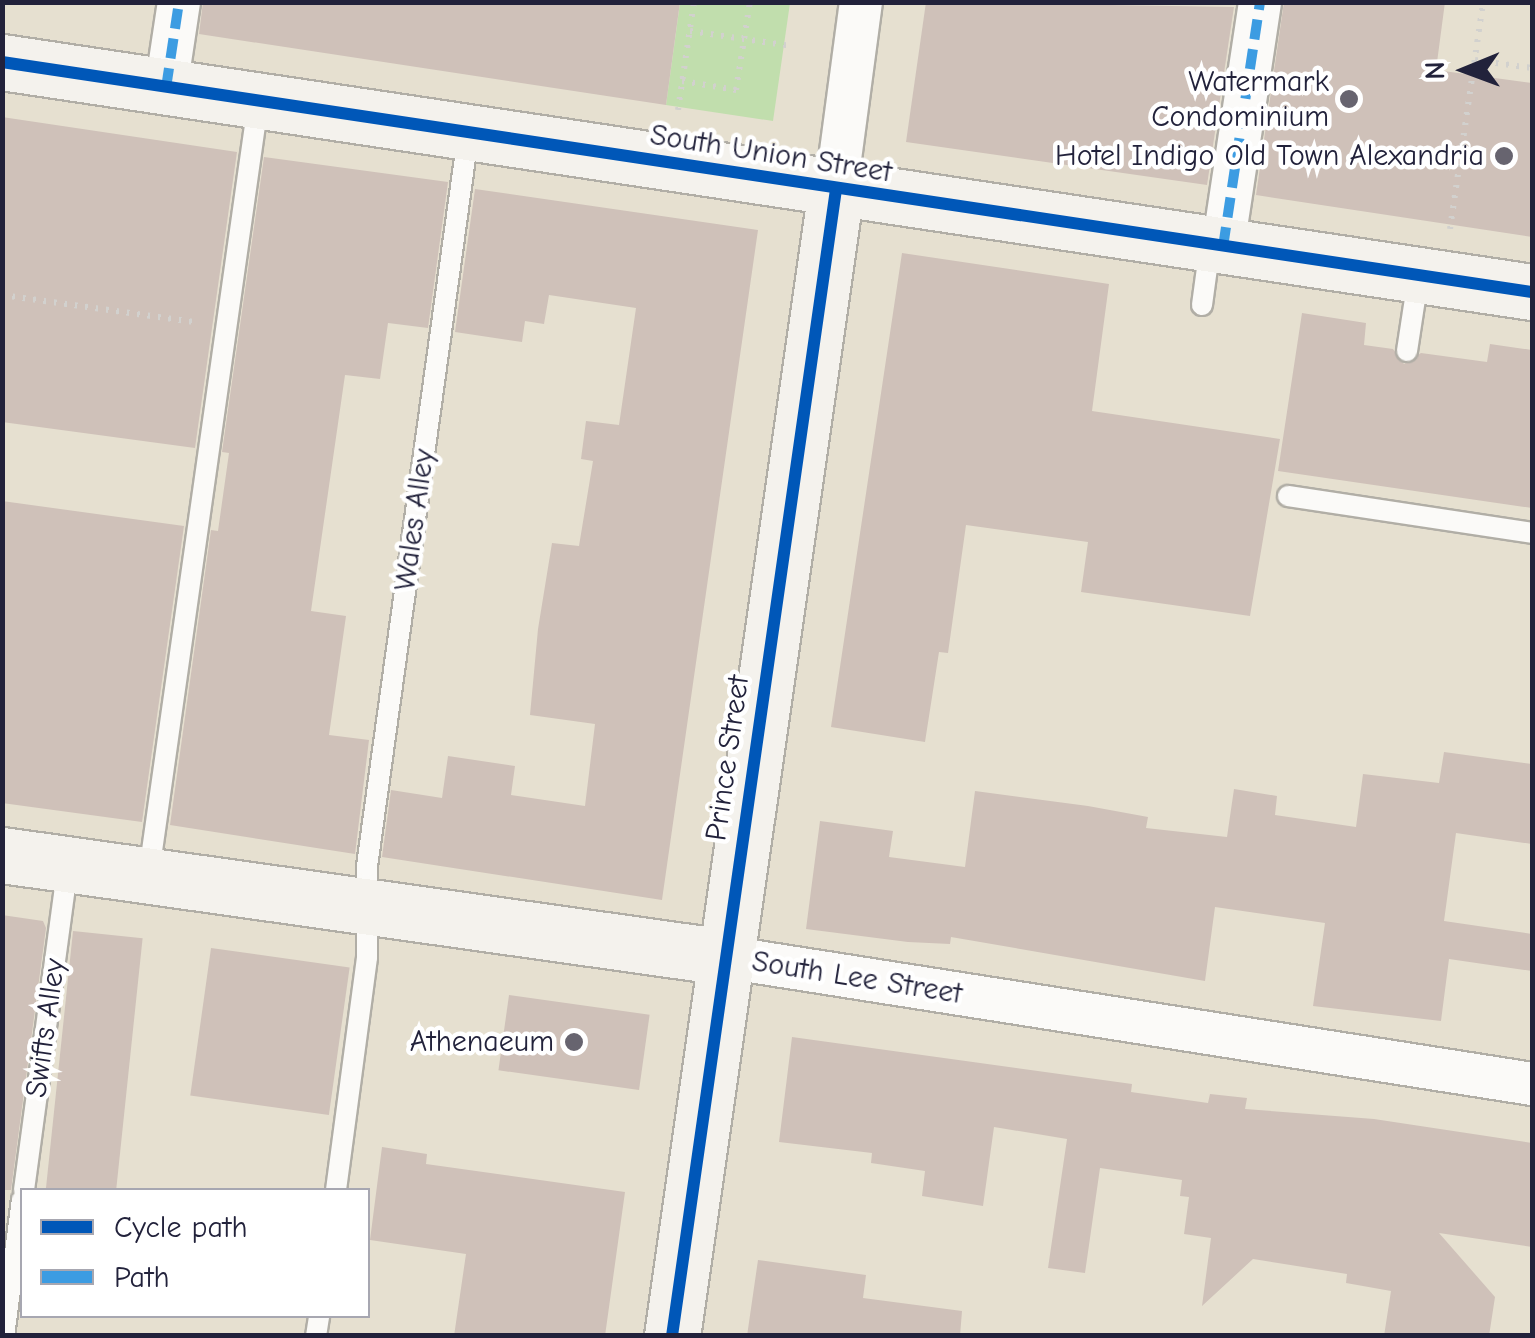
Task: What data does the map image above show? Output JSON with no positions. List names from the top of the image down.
{
  "streets": {
    "street": ["South Union Street", "Prince Street", "South Lee Street"],
    "lane": ["Wales Alley", "Swifts Alley"]
  },
  "crossings": [
    ["South Union Street", "Wales Alley"],
    ["South Union Street", "Prince Street"],
    ["Wales Alley", "South Lee Street"],
    ["Prince Street", "South Lee Street"],
    ["South Lee Street", "Swifts Alley"]
  ],
  "places": ["Watermark Condominium", "Hotel Indigo Old Town Alexandria", "Athenaeum"],
  "legend": ["Cycle path", "Path"],
  "north": "left"
}
